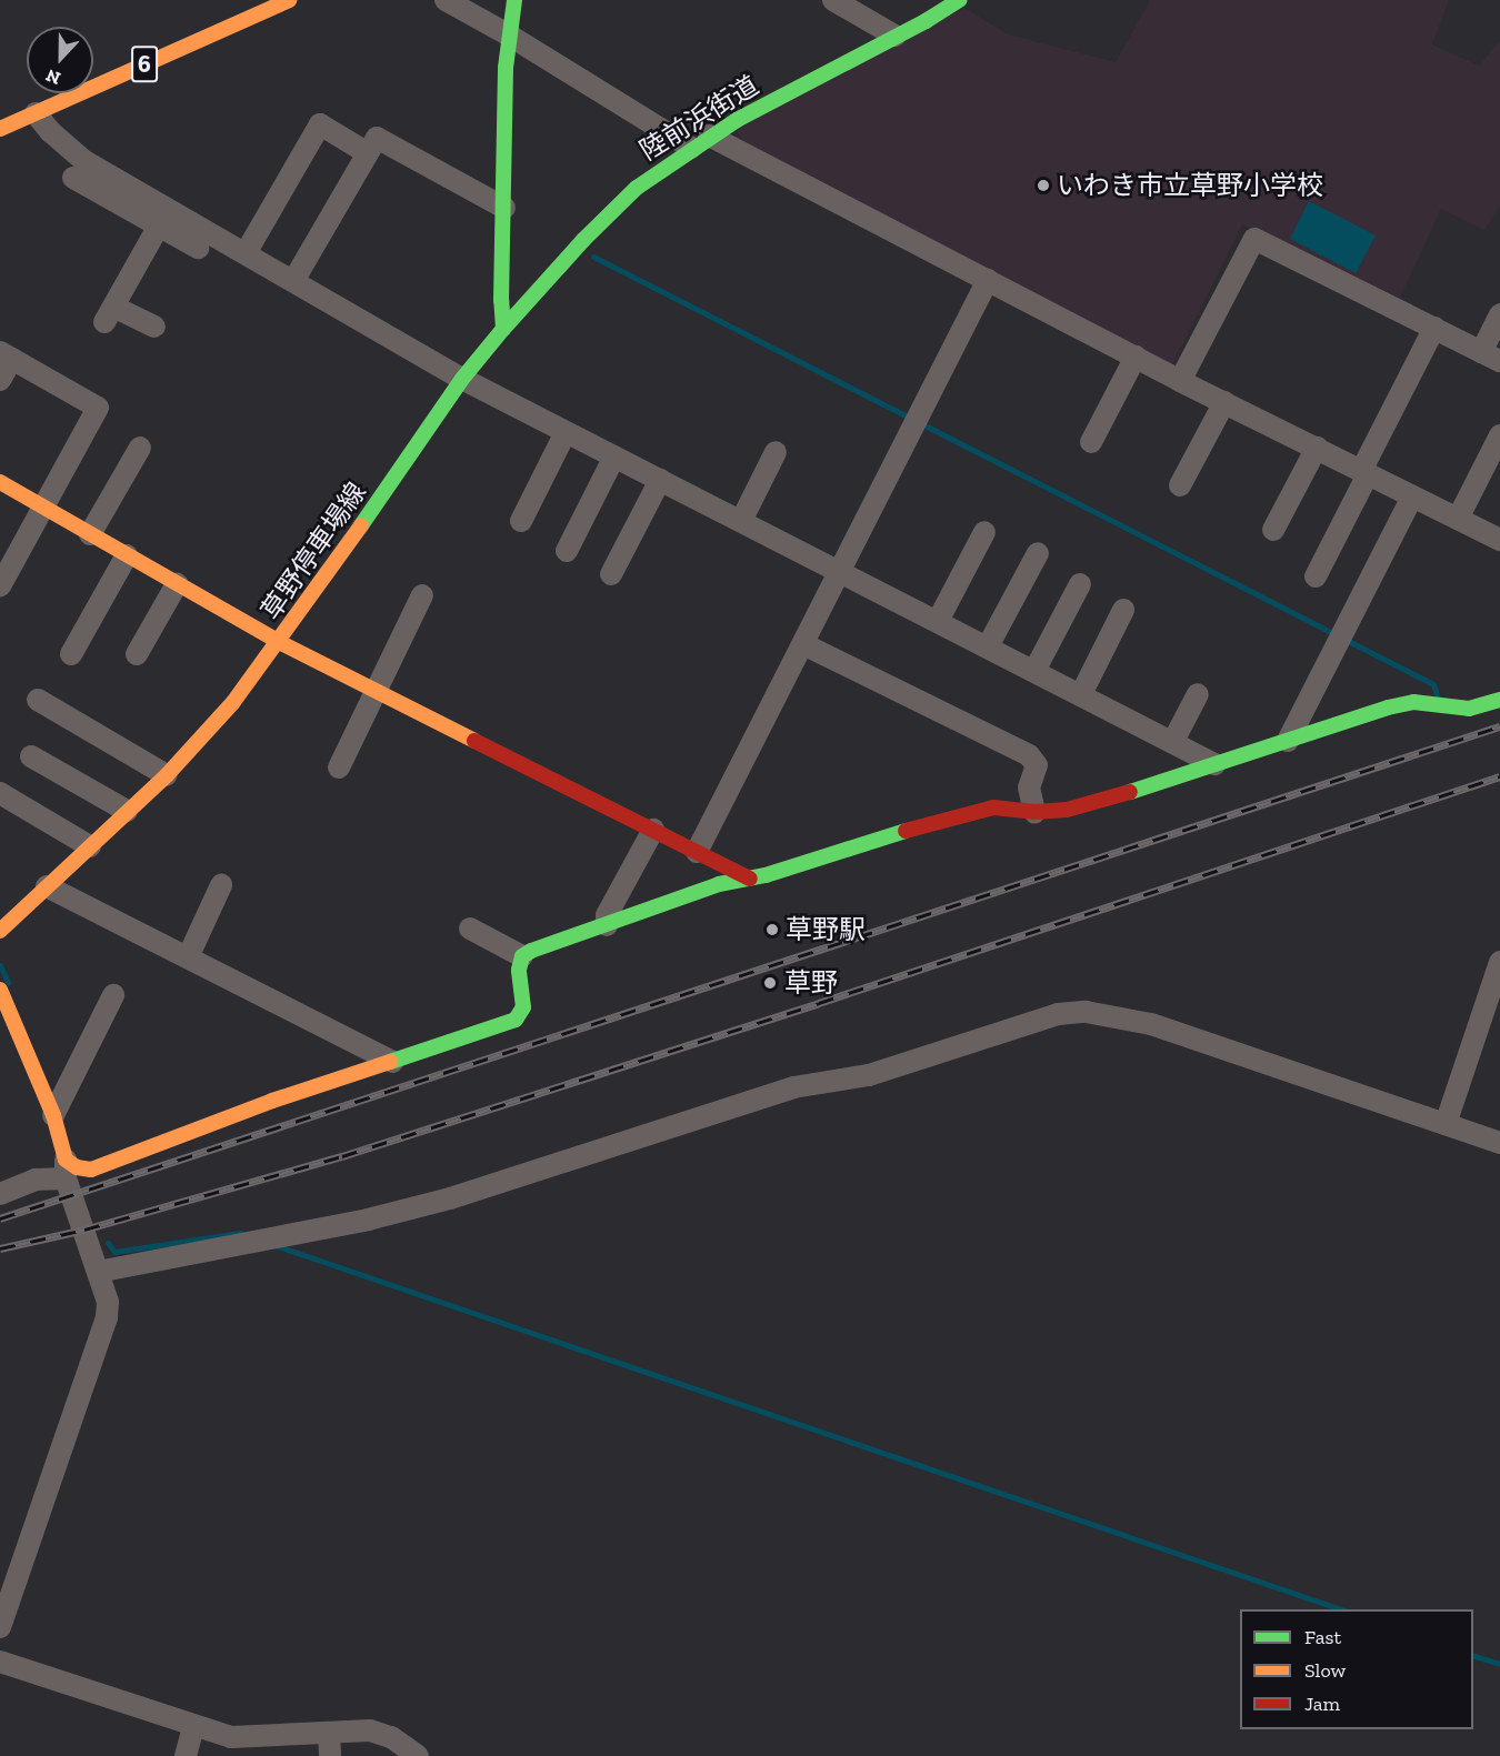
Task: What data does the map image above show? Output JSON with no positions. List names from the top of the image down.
{
  "streets": {
    "main road": ["6", "陸前浜街道", "草野停車場線"]
  },
  "crossings": [
    ["陸前浜街道", "草野停車場線"]
  ],
  "places": ["いわき市立草野小学校", "草野駅", "草野"],
  "legend": ["Fast", "Slow", "Jam"],
  "north": "bottom"
}
